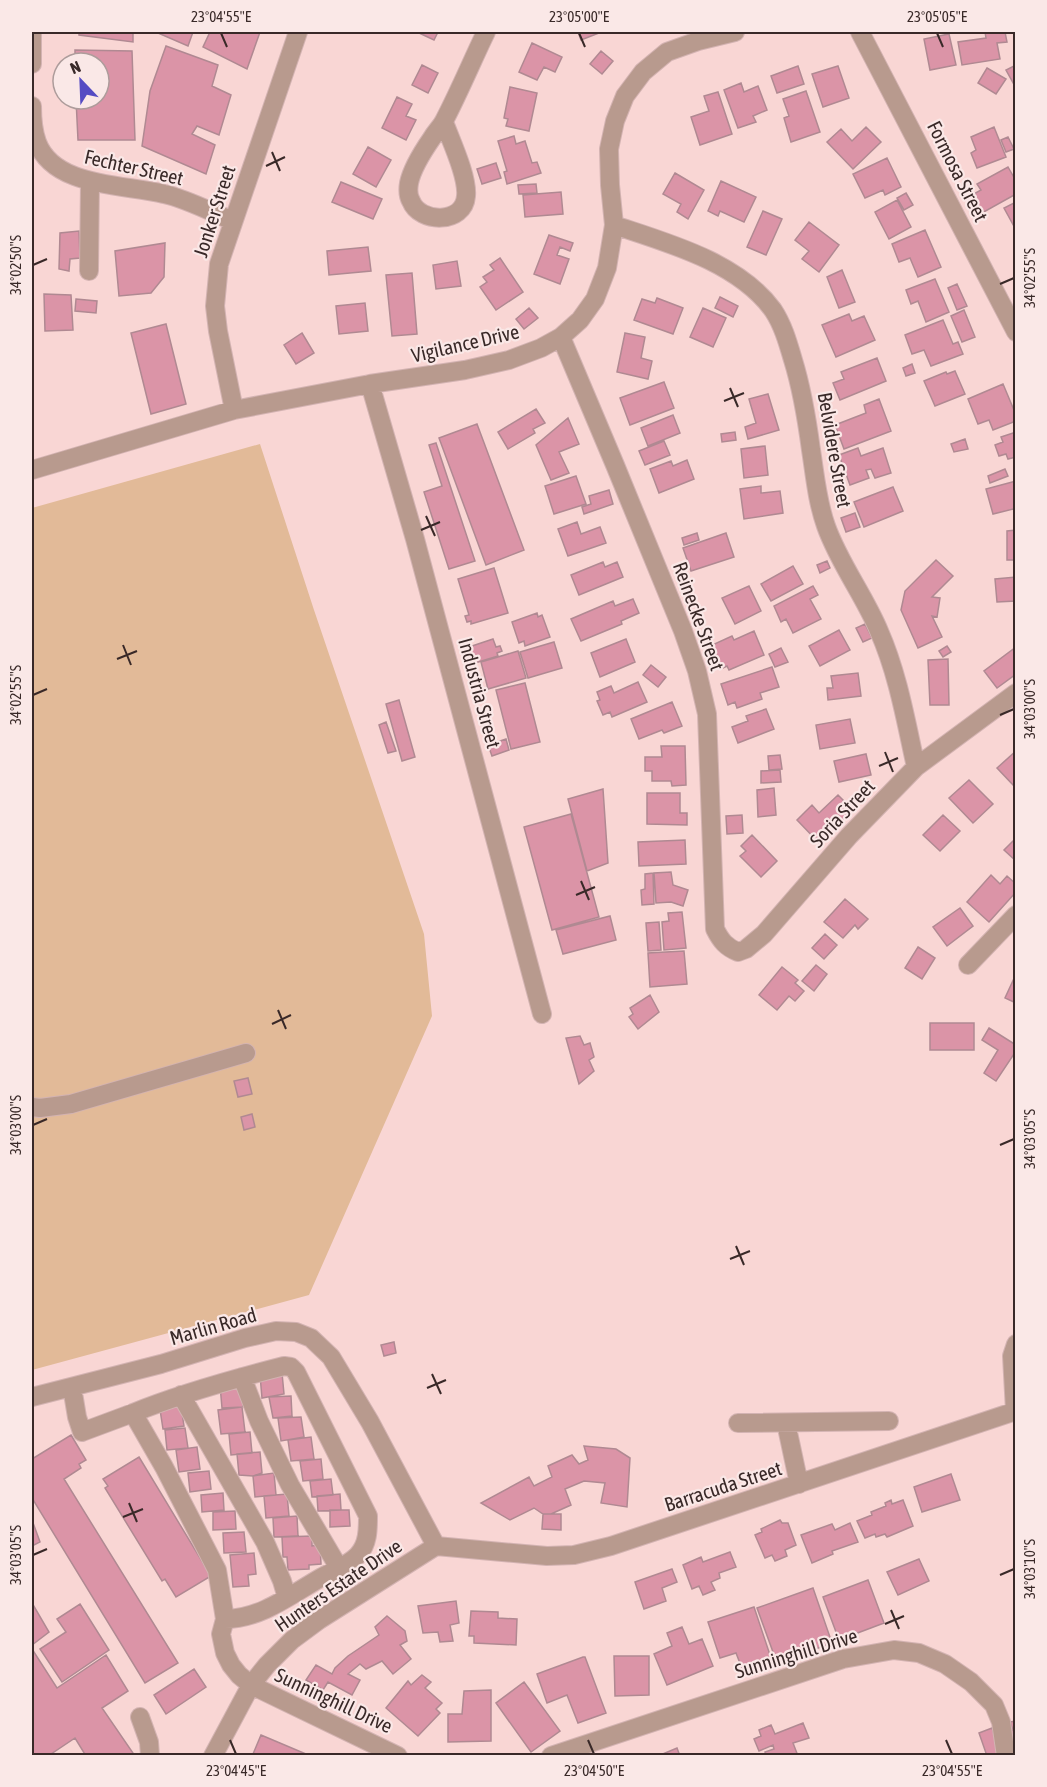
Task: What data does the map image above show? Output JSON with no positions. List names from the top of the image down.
{
  "streets": {
    "street": [
      "Fechter Street",
      "Formosa Street",
      "Jonker Street",
      "Vigilance Drive",
      "Belvidere Street",
      "Reinecke Street",
      "Industria Street",
      "Soria Street",
      "Marlin Road",
      "Barracuda Street",
      "Hunters Estate Drive",
      "Sunninghill Drive"
    ]
  },
  "crossings": [
    ["Fechter Street", "Jonker Street"],
    ["Jonker Street", "Vigilance Drive"],
    ["Vigilance Drive", "Belvidere Street"],
    ["Vigilance Drive", "Reinecke Street"],
    ["Vigilance Drive", "Industria Street"],
    ["Belvidere Street", "Soria Street"],
    ["Reinecke Street", "Soria Street"],
    ["Marlin Road", "Barracuda Street"],
    ["Marlin Road", "Hunters Estate Drive"],
    ["Barracuda Street", "Hunters Estate Drive"],
    ["Hunters Estate Drive", "Sunninghill Drive"]
  ],
  "north": "top left",
  "coordinates": [
    "23°04'55\"E",
    "23°05'00\"E",
    "23°05'05\"E",
    "34°02'50\"S",
    "34°02'55\"S",
    "34°03'00\"S",
    "34°03'05\"S",
    "34°03'10\"S",
    "23°04'45\"E",
    "23°04'50\"E"
  ]
}
